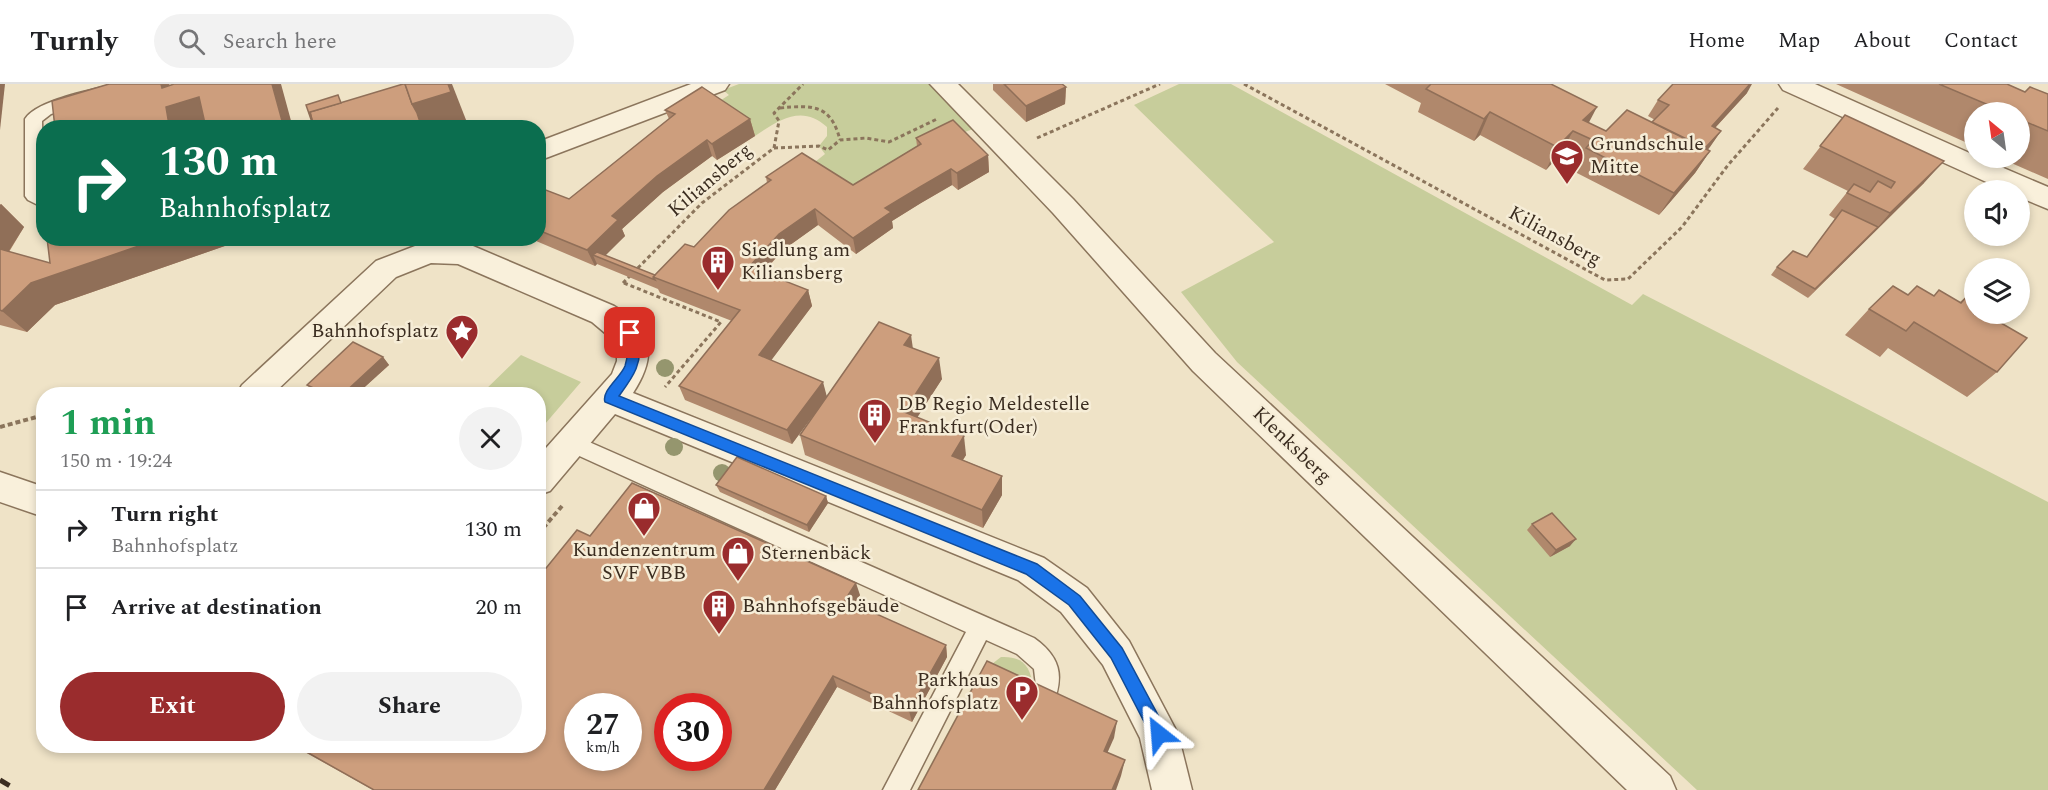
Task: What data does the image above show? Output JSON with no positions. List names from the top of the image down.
{
  "streets": {
    "street": ["Klenksberg"],
    "path": ["Kiliansberg"]
  },
  "places": {
    "school or university": ["Grundschule Mitte"],
    "building": ["Siedlung am Kiliansberg", "DB Regio Meldestelle Frankfurt(Oder)", "Bahnhofsgebäude"],
    "place": ["Bahnhofsplatz"],
    "shop": ["Kundenzentrum SVF VBB", "Sternenbäck"],
    "parking": ["Parkhaus Bahnhofsplatz"]
  },
  "north": "top left",
  "page": {
    "header": "Turnly",
    "search": "Search here",
    "nav": [
      "Home",
      "Map",
      "About",
      "Contact"
    ],
    "turn": ["130 m", "Bahnhofsplatz"],
    "heading": ["1 min", "150 m · 19:24"],
    "list": [
      {
        "name": "Turn right",
        "note": "Bahnhofsplatz",
        "value": "130 m"
      },
      {
        "name": "Arrive at destination",
        "value": "20 m"
      }
    ],
    "buttons": ["Exit", "Share"],
    "speed": "27 km/h",
    "limit": "30"
  }
}
